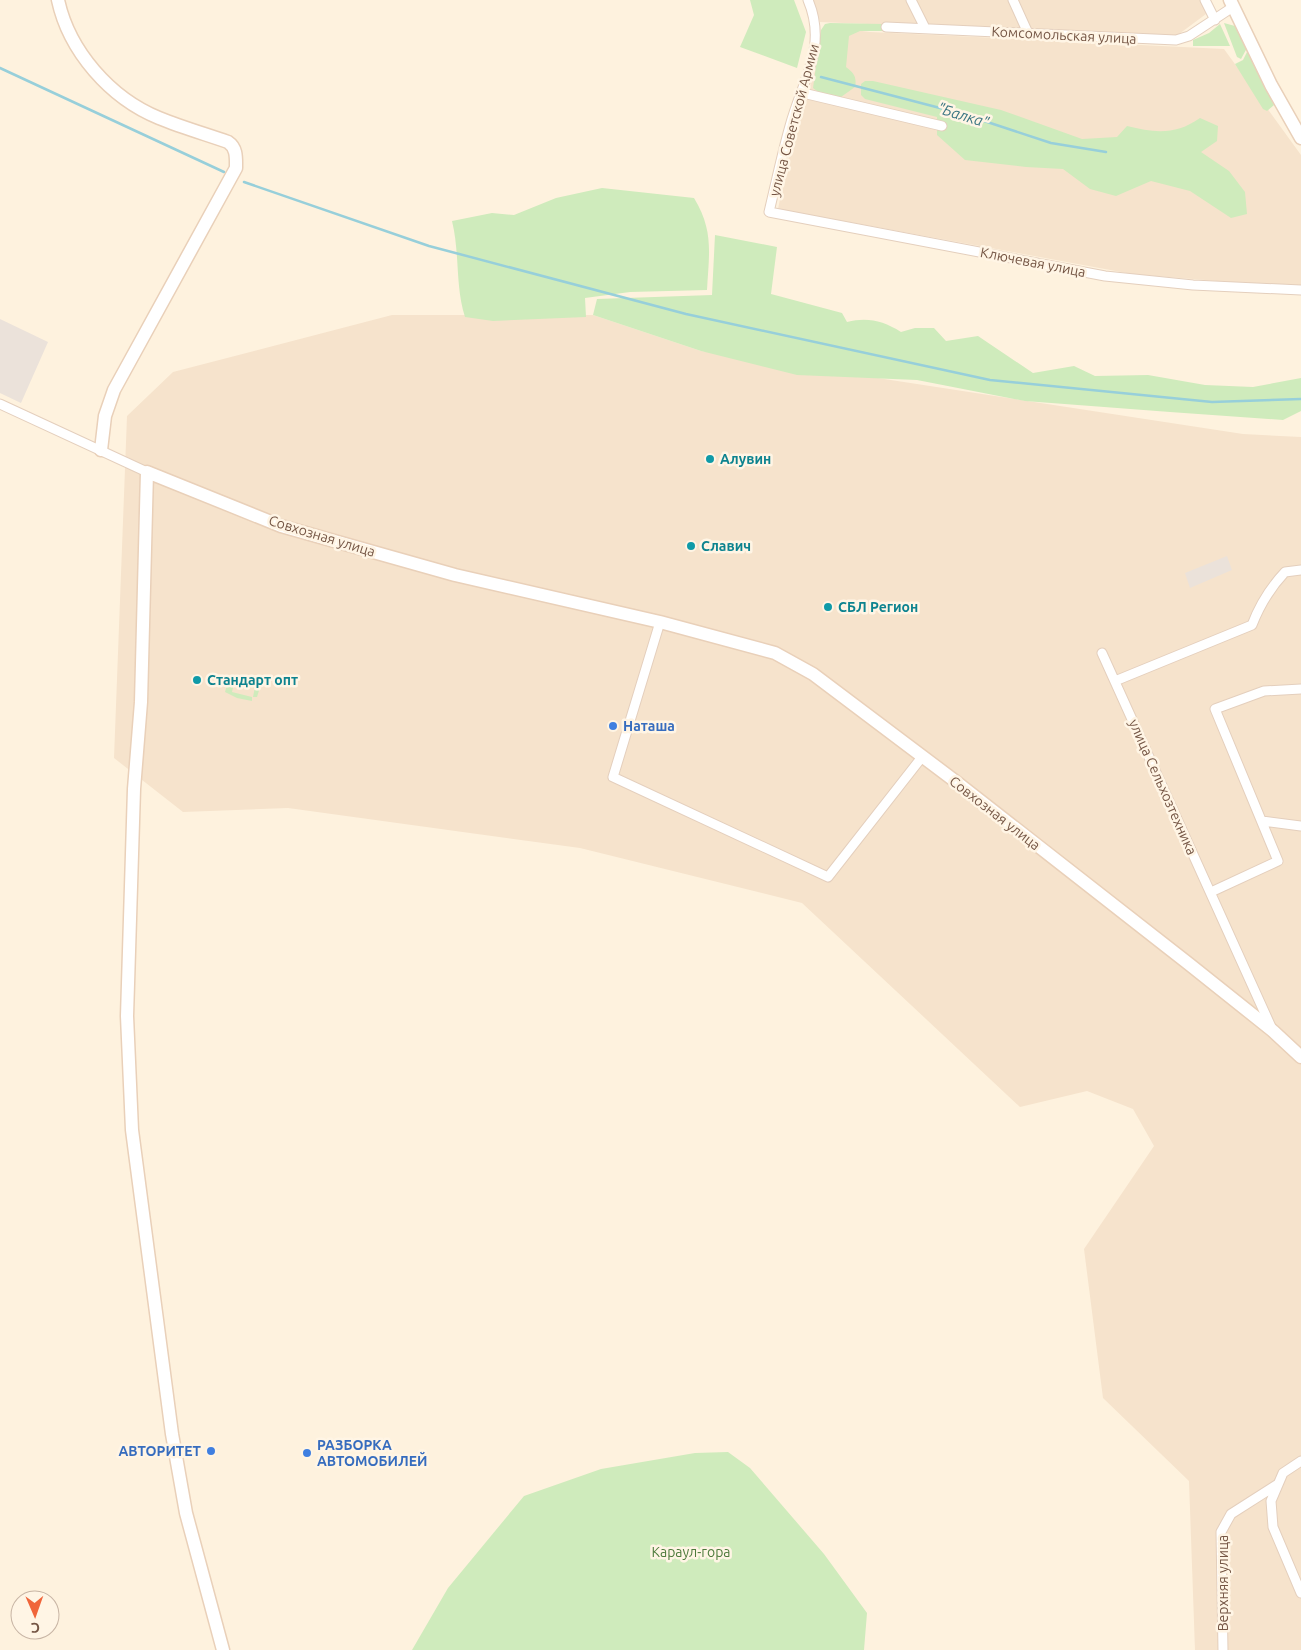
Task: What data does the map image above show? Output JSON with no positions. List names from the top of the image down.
{
  "streets": {
    "street": [
      "Комсомольская улица",
      "улица Советской Армии",
      "Ключевая улица",
      "Совхозная улица",
      "улица Сельхозтехника",
      "Верхняя улица"
    ]
  },
  "crossings": [
    ["улица Советской Армии", "Ключевая улица"],
    ["Совхозная улица", "улица Сельхозтехника"]
  ],
  "water": ["\"Балка\""],
  "parks": ["Караул-гора"],
  "places": [
    "Алувин",
    "Славич",
    "СБЛ Регион",
    "Стандарт опт",
    "Наташа",
    "АВТОРИТЕТ",
    "РАЗБОРКА АВТОМОБИЛЕЙ"
  ],
  "north": "bottom"
}
